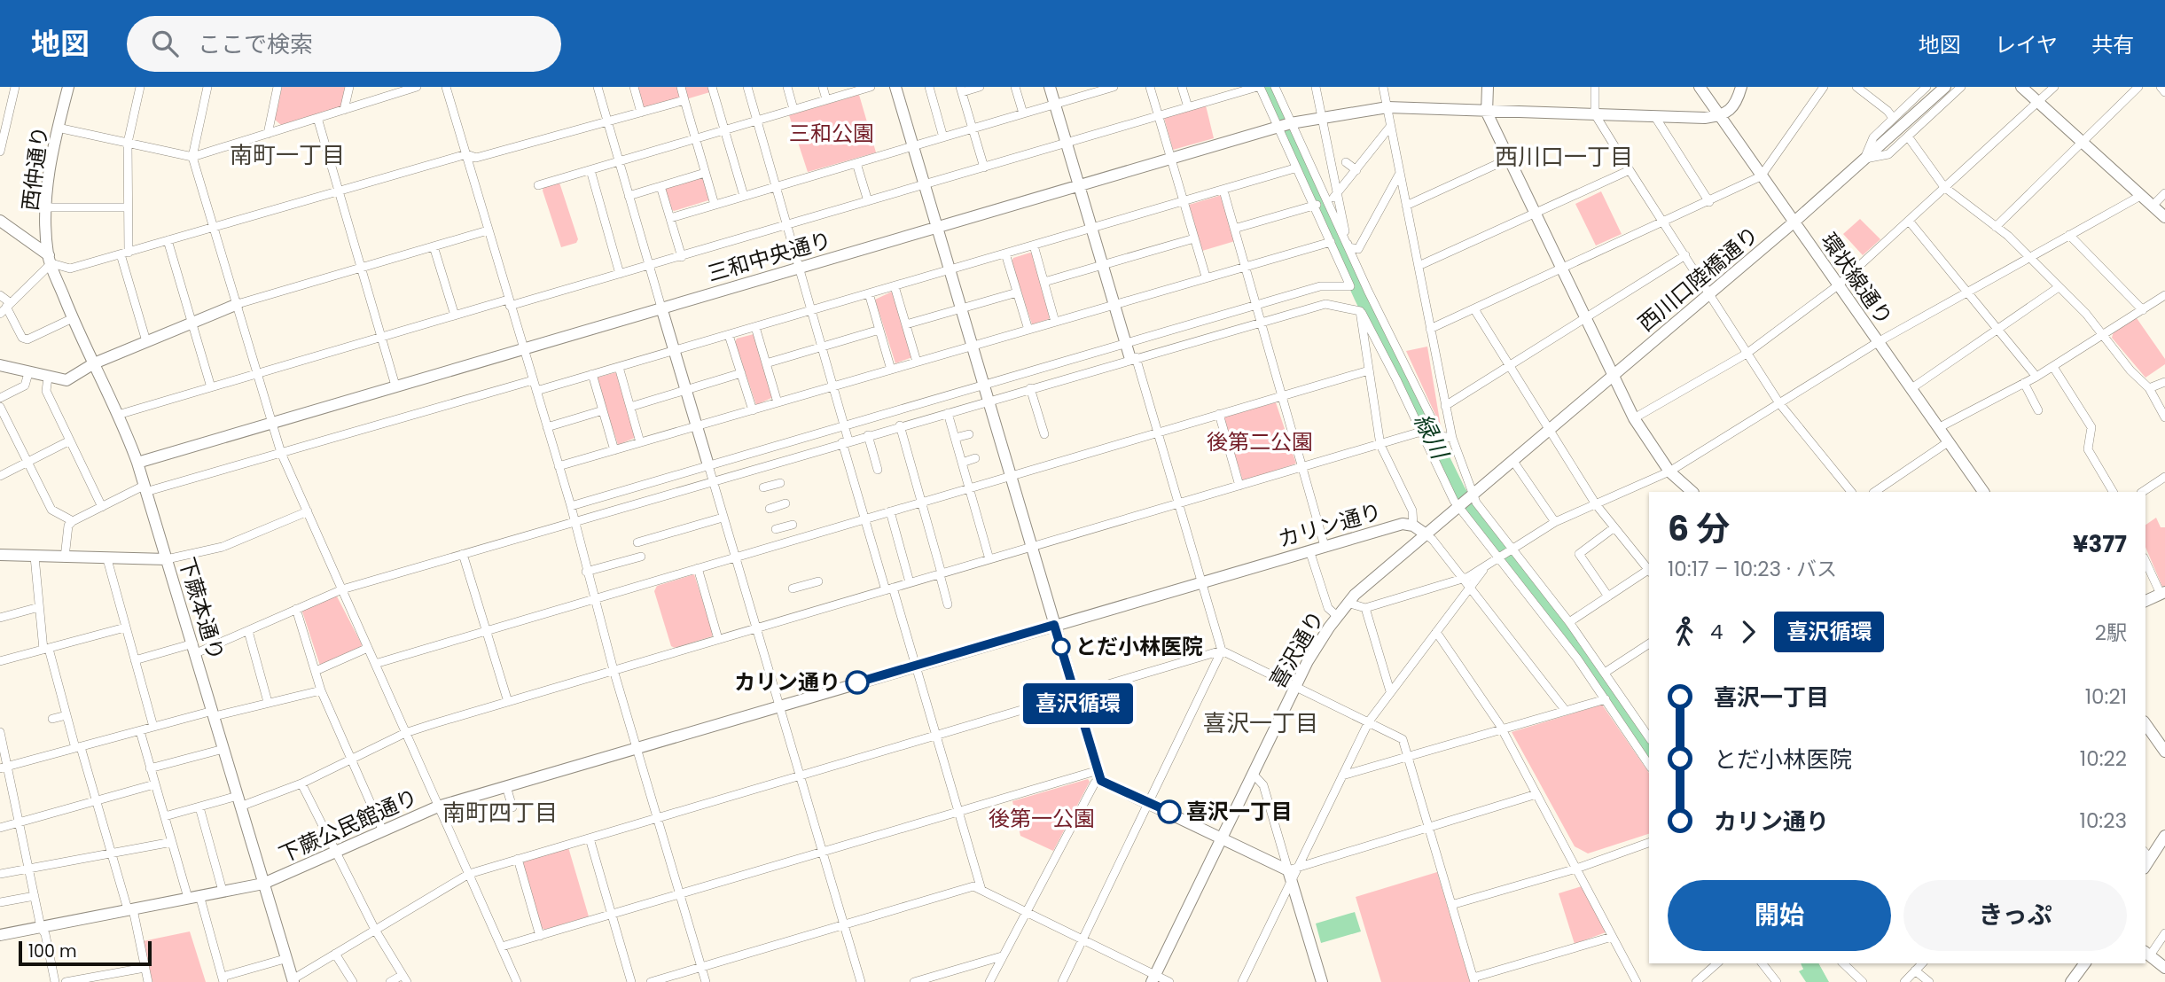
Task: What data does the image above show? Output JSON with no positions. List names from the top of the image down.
{
  "streets": {
    "street": [
      "西仲通り",
      "三和中央通り",
      "西川口陸橋通り",
      "環状線通り",
      "カリン通り",
      "下蕨本通り",
      "喜沢通り",
      "下蕨公民館通り"
    ]
  },
  "crossings": [
    ["西仲通り", "下蕨本通り"],
    ["三和中央通り", "下蕨本通り"],
    ["西川口陸橋通り", "環状線通り"],
    ["西川口陸橋通り", "喜沢通り"],
    ["カリン通り", "喜沢通り"],
    ["カリン通り", "下蕨公民館通り"],
    ["下蕨本通り", "下蕨公民館通り"]
  ],
  "districts": [
    "南町一丁目",
    "西川口一丁目",
    "喜沢一丁目",
    "南町四丁目"
  ],
  "water": ["緑川"],
  "parks": ["三和公園", "後第二公園", "後第一公園"],
  "places": ["とだ小林医院", "カリン通り", "喜沢一丁目"],
  "lines": ["bus line 喜沢循環"],
  "scale_bar": "100 m",
  "page": {
    "header": "地図",
    "search": "ここで検索",
    "nav": ["地図", "レイヤ", "共有"],
    "on_map": "喜沢循環",
    "heading": ["6 分", "10:17 – 10:23 · バス", "¥377"],
    "legs": ["4", "喜沢循環", "2駅"],
    "list": [
      {
        "name": "喜沢一丁目",
        "value": "10:21"
      },
      {
        "name": "とだ小林医院",
        "value": "10:22"
      },
      {
        "name": "カリン通り",
        "value": "10:23"
      }
    ],
    "buttons": ["開始", "きっぷ"],
    "scale": "100 m"
  }
}
